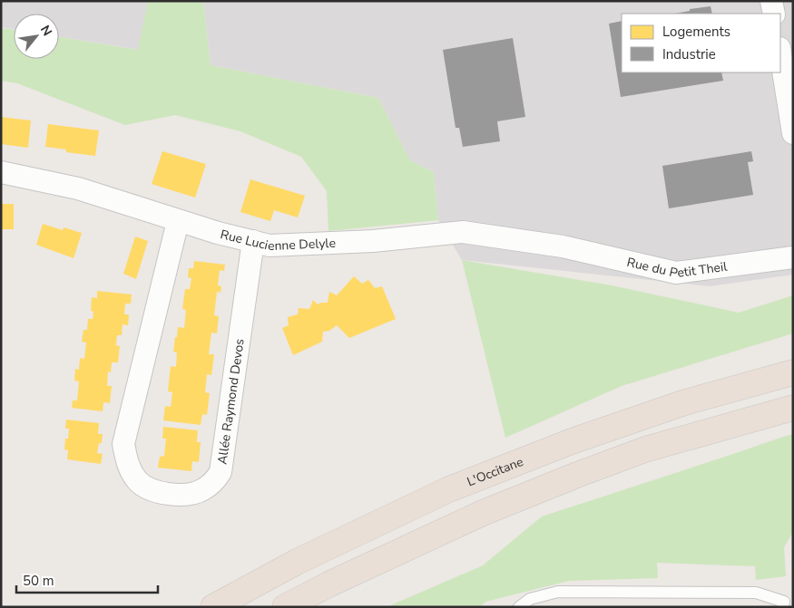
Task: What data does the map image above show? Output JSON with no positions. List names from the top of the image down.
{
  "streets": {
    "highway": ["L'Occitane"],
    "street": ["Rue Lucienne Delyle", "Rue du Petit Theil", "Allée Raymond Devos"]
  },
  "crossings": [
    ["Rue Lucienne Delyle", "Rue du Petit Theil"],
    ["Rue Lucienne Delyle", "Allée Raymond Devos"]
  ],
  "legend": ["Logements", "Industrie"],
  "scale_bar": "50 m",
  "north": "top right"
}
